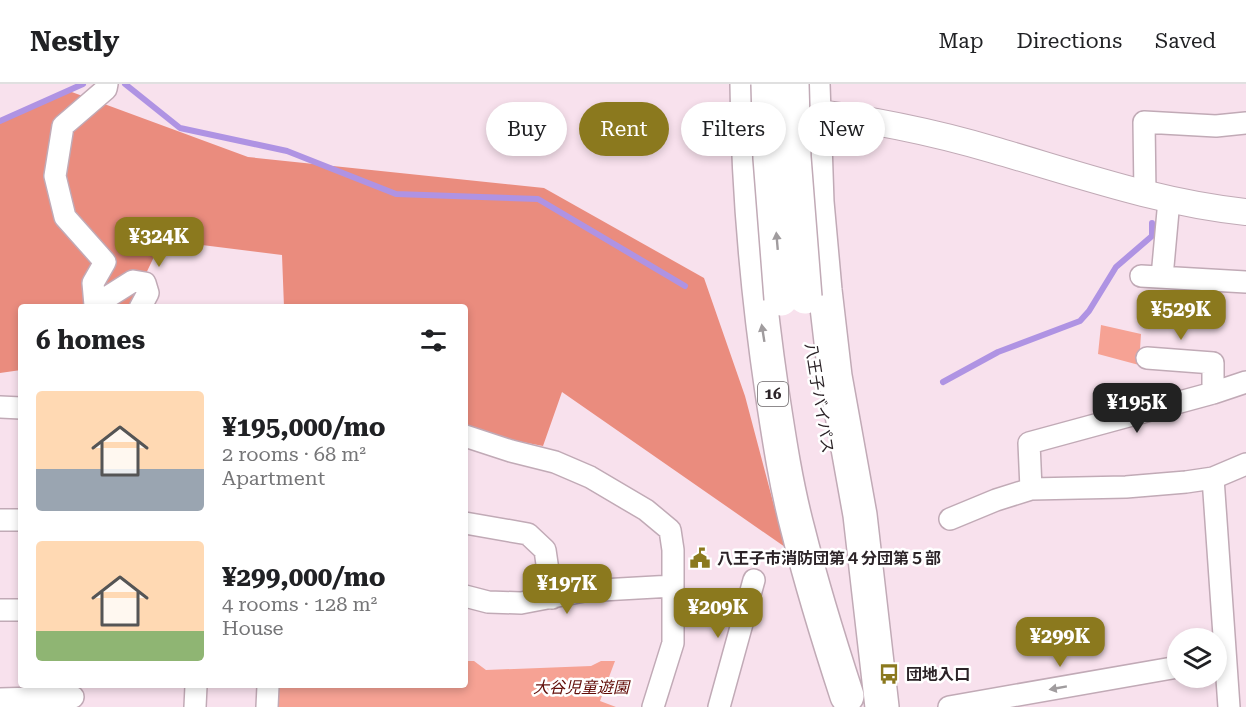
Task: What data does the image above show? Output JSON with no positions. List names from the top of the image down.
{
  "streets": {
    "highway": ["16", "八王子バイパス"]
  },
  "crossings": [
    ["16", "八王子バイパス"]
  ],
  "parks": ["大谷児童遊園"],
  "places": {
    "public building": ["八王子市消防団第４分団第５部"],
    "bus stop": ["団地入口"]
  },
  "page": {
    "header": "Nestly",
    "nav": ["Map", "Directions", "Saved"],
    "chip": [
      "Buy",
      "Rent",
      "Filters",
      "New"
    ],
    "price": [
      "¥324K",
      "¥529K",
      "¥195K",
      "¥197K",
      "¥209K",
      "¥299K"
    ],
    "heading": "6 homes",
    "list": [
      {
        "name": "¥195,000/mo",
        "note": "2 rooms · 68 m² · Apartment"
      },
      {
        "name": "¥299,000/mo",
        "note": "4 rooms · 128 m² · House"
      }
    ]
  }
}
